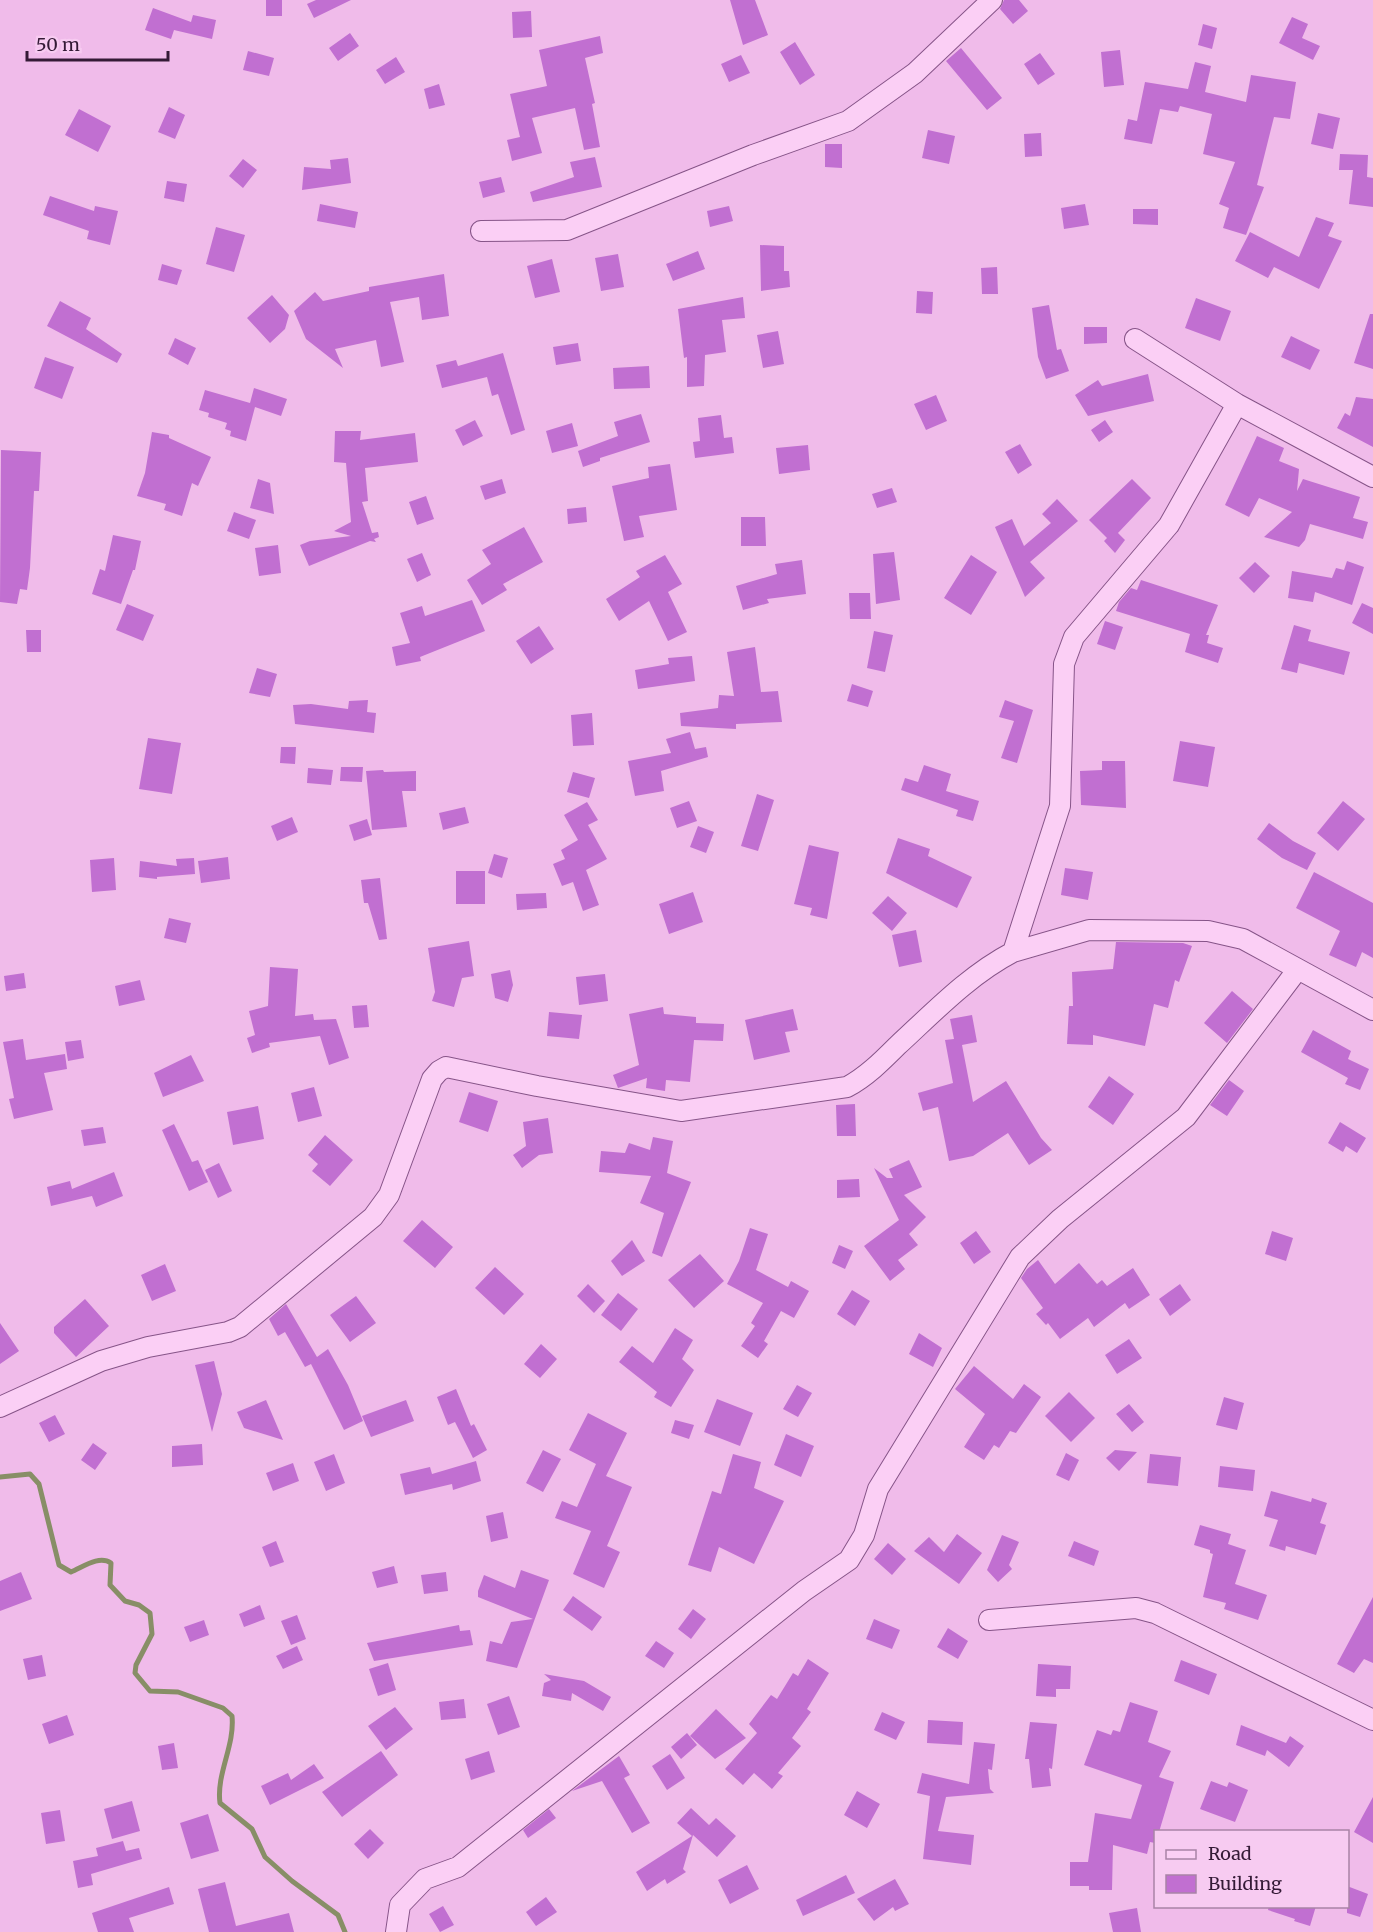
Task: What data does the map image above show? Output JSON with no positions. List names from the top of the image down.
{
  "legend": ["Road", "Building"],
  "scale_bar": "50 m"
}
